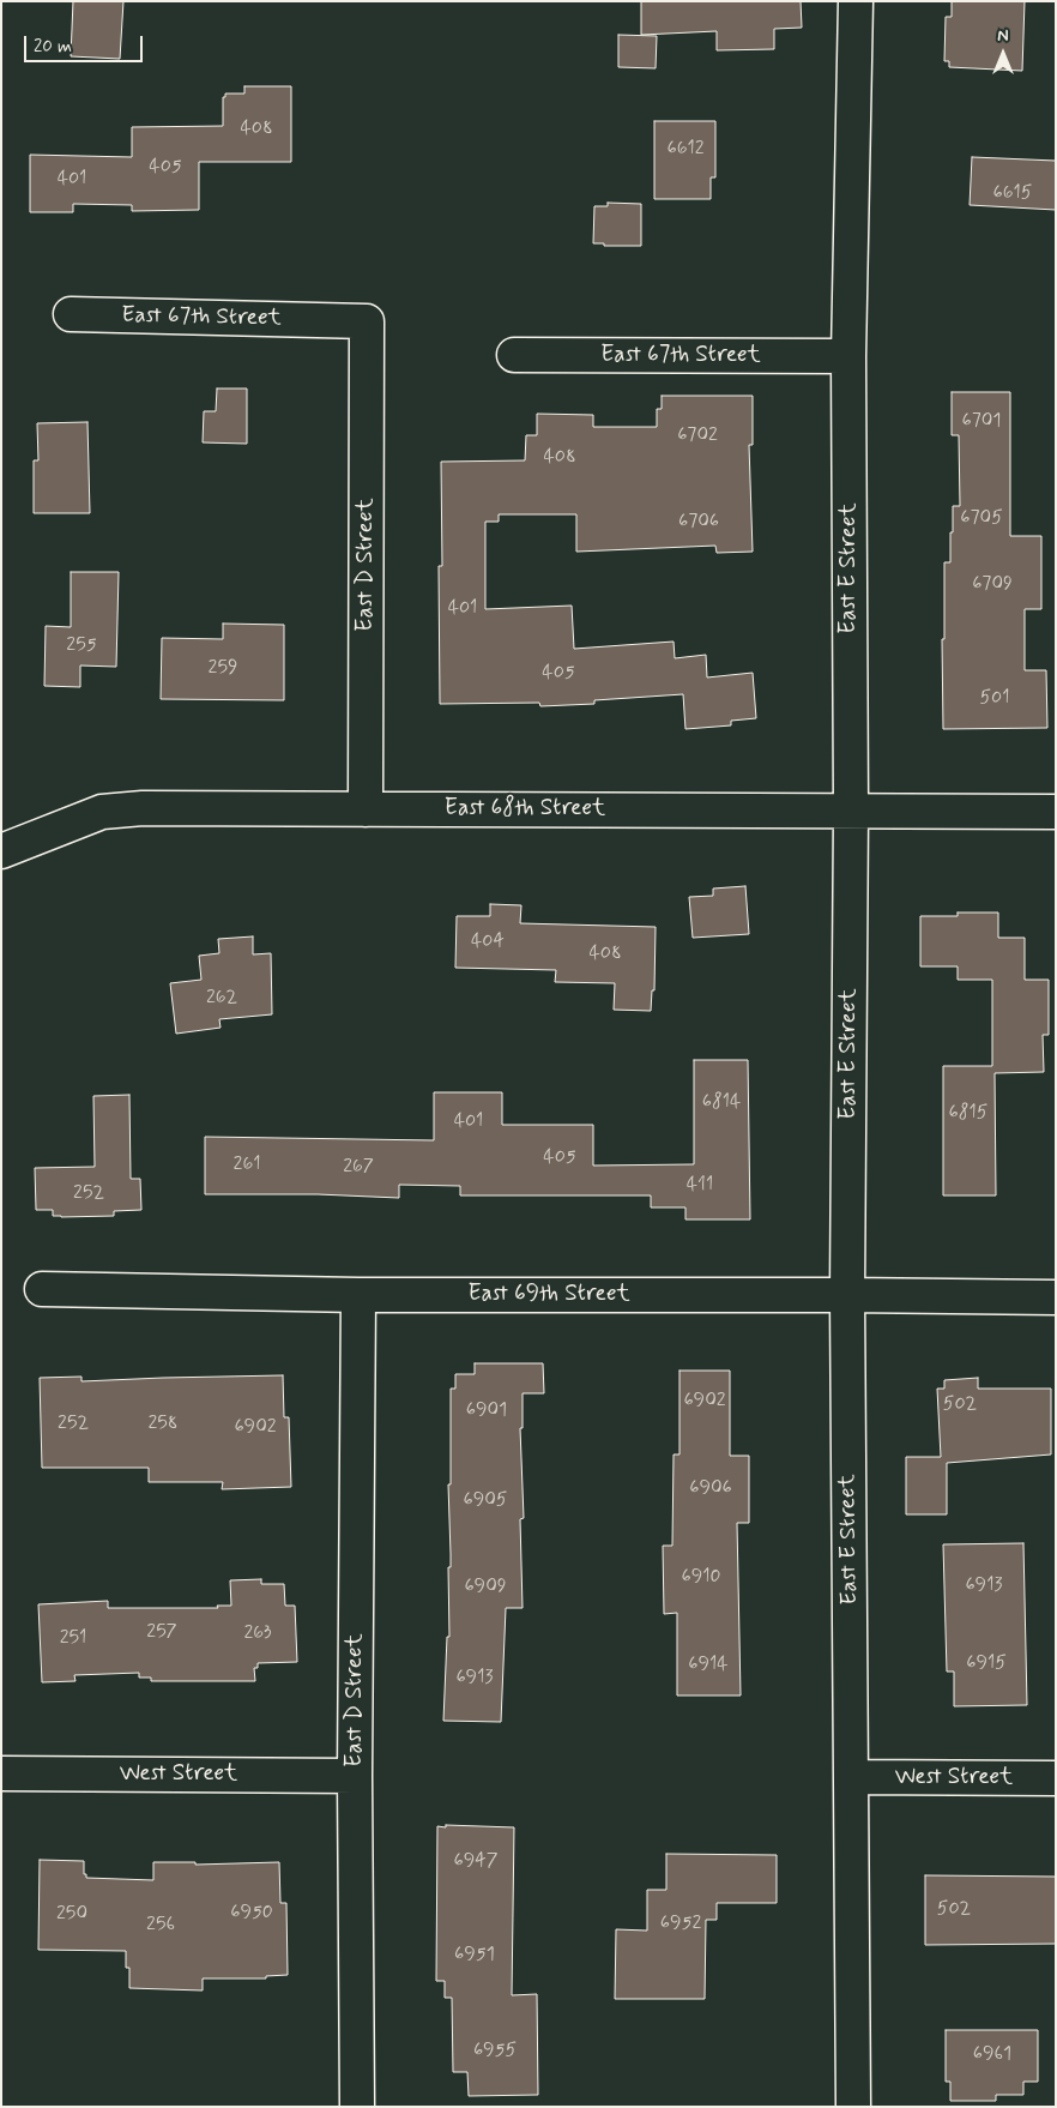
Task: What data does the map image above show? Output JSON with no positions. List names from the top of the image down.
{
  "streets": {
    "street": [
      "East 67th Street",
      "East D Street",
      "East E Street",
      "East 68th Street",
      "East 69th Street",
      "West Street"
    ]
  },
  "crossings": [
    ["East 67th Street", "East D Street"],
    ["East 67th Street", "East E Street"],
    ["East D Street", "East 68th Street"],
    ["East D Street", "East 69th Street"],
    ["East D Street", "West Street"],
    ["East E Street", "East 68th Street"],
    ["East E Street", "East 69th Street"],
    ["East E Street", "West Street"]
  ],
  "house_numbers": [
    "408",
    "6612",
    "405",
    "401",
    "6615",
    "6701",
    "6702",
    "408",
    "6705",
    "6706",
    "6709",
    "401",
    "255",
    "259",
    "405",
    "501",
    "404",
    "408",
    "262",
    "6814",
    "6815",
    "401",
    "405",
    "261",
    "267",
    "411",
    "252",
    "6902",
    "502",
    "6901",
    "252",
    "258",
    "6902",
    "6906",
    "6905",
    "6910",
    "6913",
    "6909",
    "257",
    "263",
    "251",
    "6915",
    "6914",
    "6913",
    "6947",
    "502",
    "6950",
    "250",
    "6952",
    "256",
    "6951",
    "6955",
    "6961"
  ],
  "scale_bar": "20 m",
  "north": "top"
}
